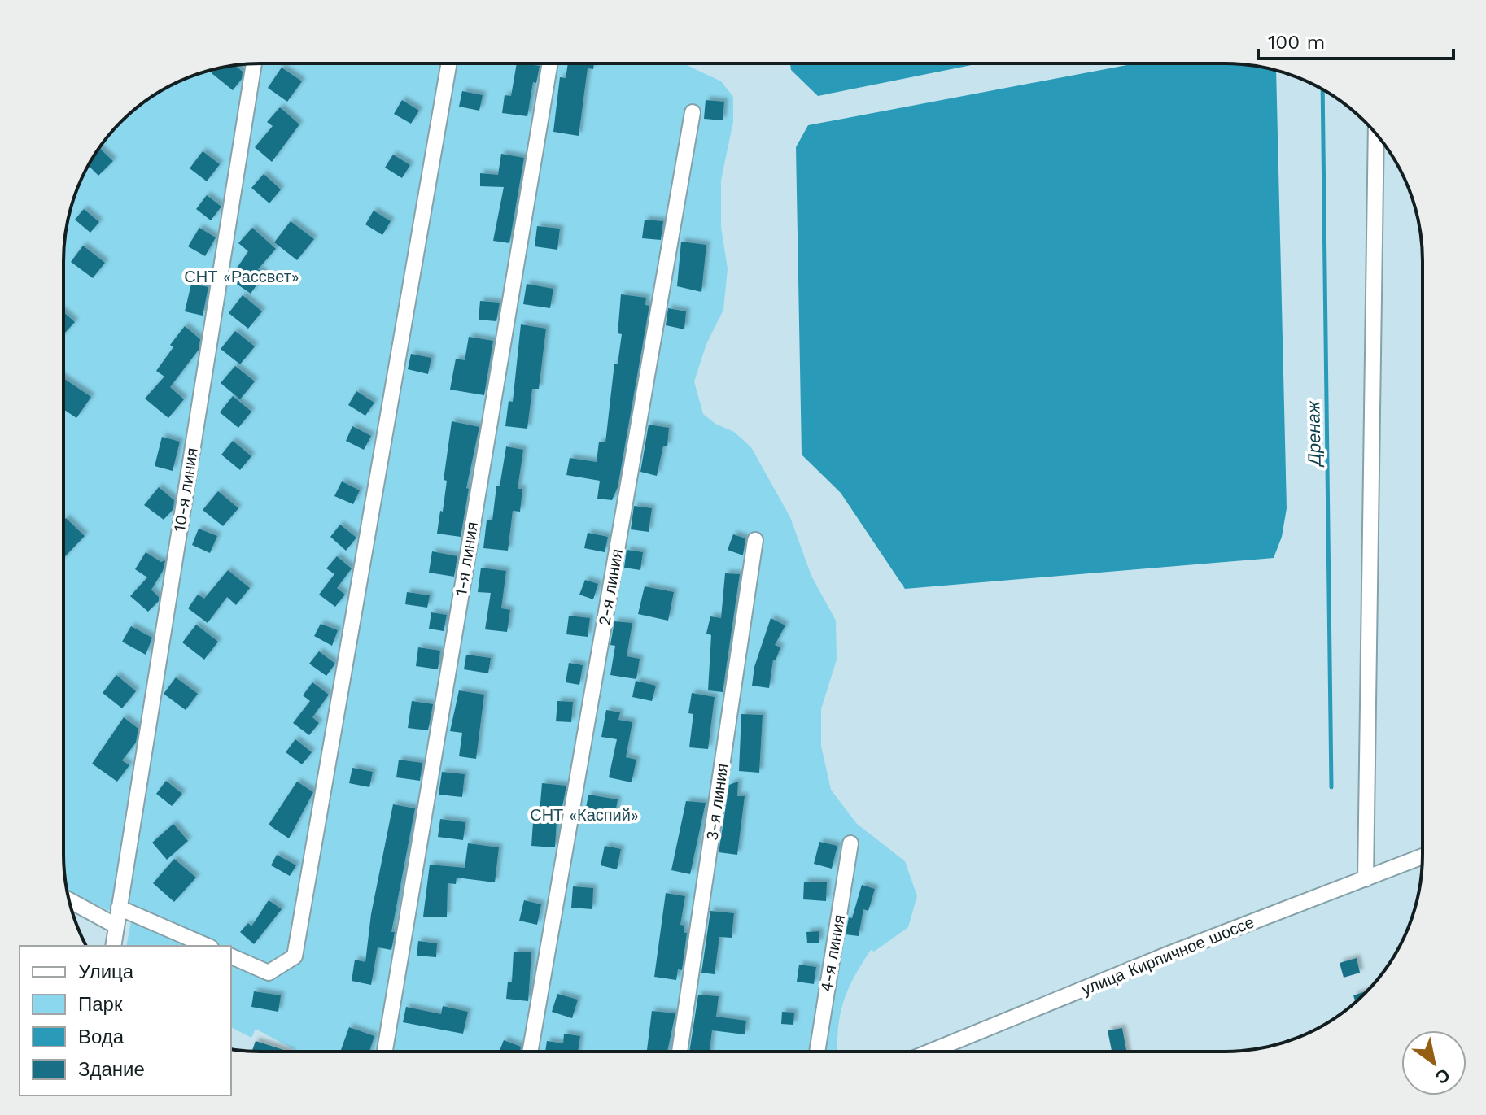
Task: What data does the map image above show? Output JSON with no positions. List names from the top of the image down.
{
  "streets": {
    "street": [
      "10-я линия",
      "1-я линия",
      "2-я линия",
      "3-я линия",
      "4-я линия",
      "улица Кирпичное шоссе"
    ]
  },
  "water": ["Дренаж"],
  "parks": ["СНТ «Рассвет»", "СНТ «Каспий»"],
  "legend": [
    "Улица",
    "Парк",
    "Вода",
    "Здание"
  ],
  "scale_bar": "100 m",
  "north": "bottom right"
}
